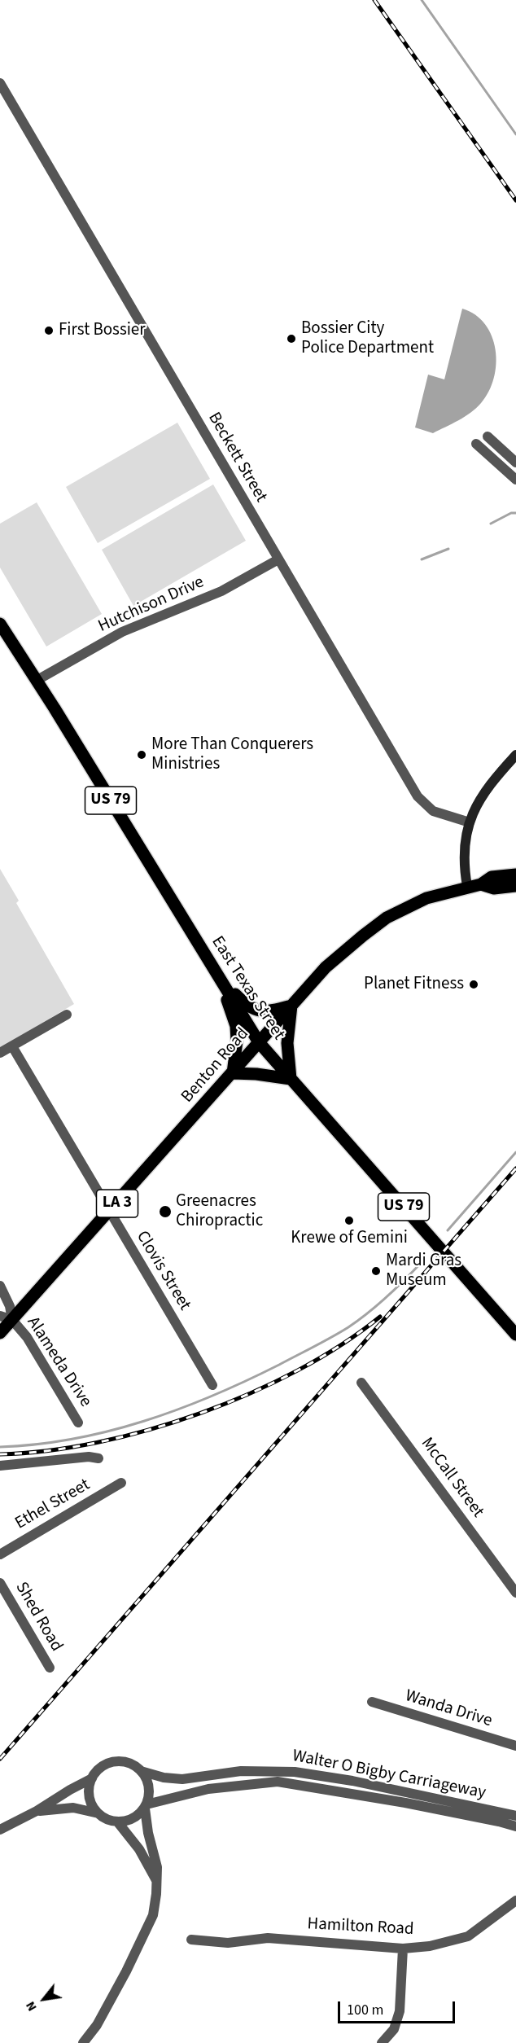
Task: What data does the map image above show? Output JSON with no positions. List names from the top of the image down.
{
  "streets": {
    "main road": [
      "US 79",
      "East Texas Street",
      "Benton Road",
      "LA 3"
    ],
    "street": [
      "Beckett Street",
      "Hutchison Drive",
      "Clovis Street",
      "Alameda Drive",
      "McCall Street",
      "Ethel Street",
      "Shed Road",
      "Wanda Drive",
      "Walter O Bigby Carriageway",
      "Hamilton Road"
    ]
  },
  "crossings": [
    ["Beckett Street", "Hutchison Drive"],
    ["Hutchison Drive", "East Texas Street"],
    ["East Texas Street", "Benton Road"],
    ["Benton Road", "LA 3"],
    ["Benton Road", "Clovis Street"],
    ["Benton Road", "Alameda Drive"]
  ],
  "places": [
    "First Bossier",
    "Bossier City Police Department",
    "More Than Conquerers Ministries",
    "Planet Fitness",
    "Greenacres Chiropractic",
    "Krewe of Gemini",
    "Mardi Gras Museum"
  ],
  "scale_bar": "100 m",
  "north": "bottom left"
}
